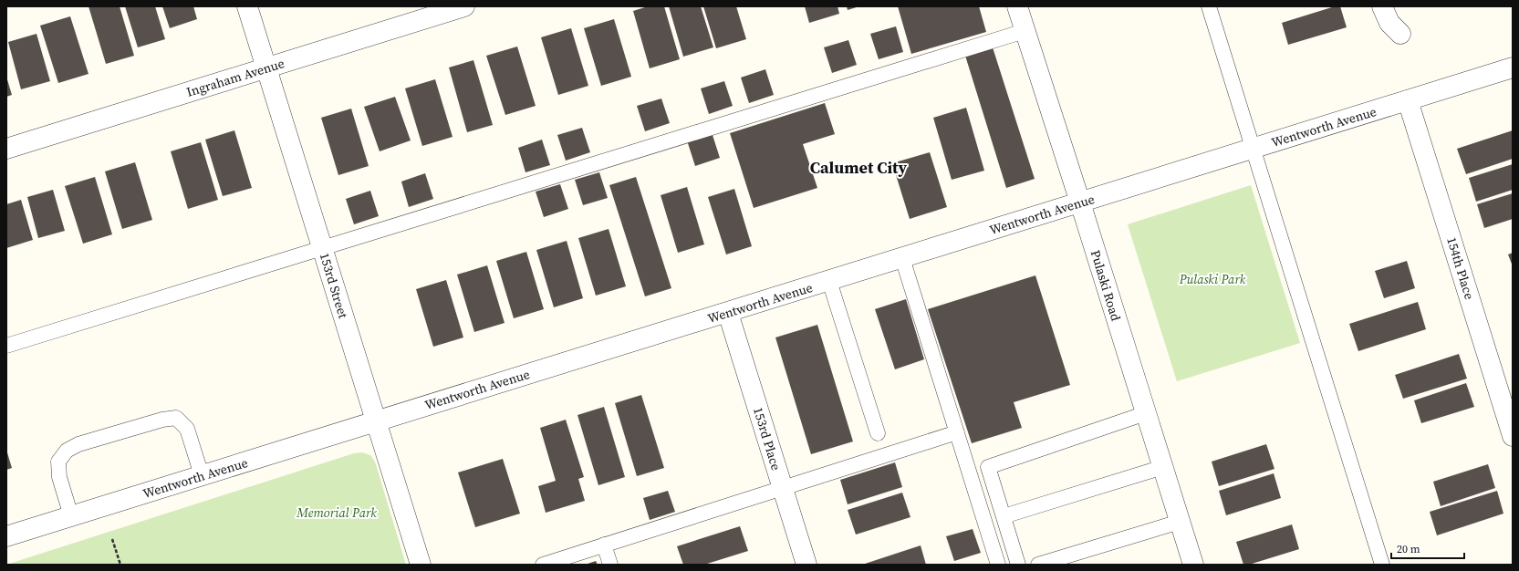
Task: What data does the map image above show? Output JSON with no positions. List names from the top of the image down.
{
  "streets": {
    "street": [
      "Ingraham Avenue",
      "Wentworth Avenue",
      "154th Place",
      "153rd Street",
      "Pulaski Road",
      "153rd Place"
    ]
  },
  "crossings": [
    ["Ingraham Avenue", "153rd Street"],
    ["Wentworth Avenue", "154th Place"],
    ["Wentworth Avenue", "153rd Street"],
    ["Wentworth Avenue", "Pulaski Road"],
    ["Wentworth Avenue", "153rd Place"]
  ],
  "districts": ["Calumet City"],
  "parks": ["Pulaski Park", "Memorial Park"],
  "scale_bar": "20 m"
}
